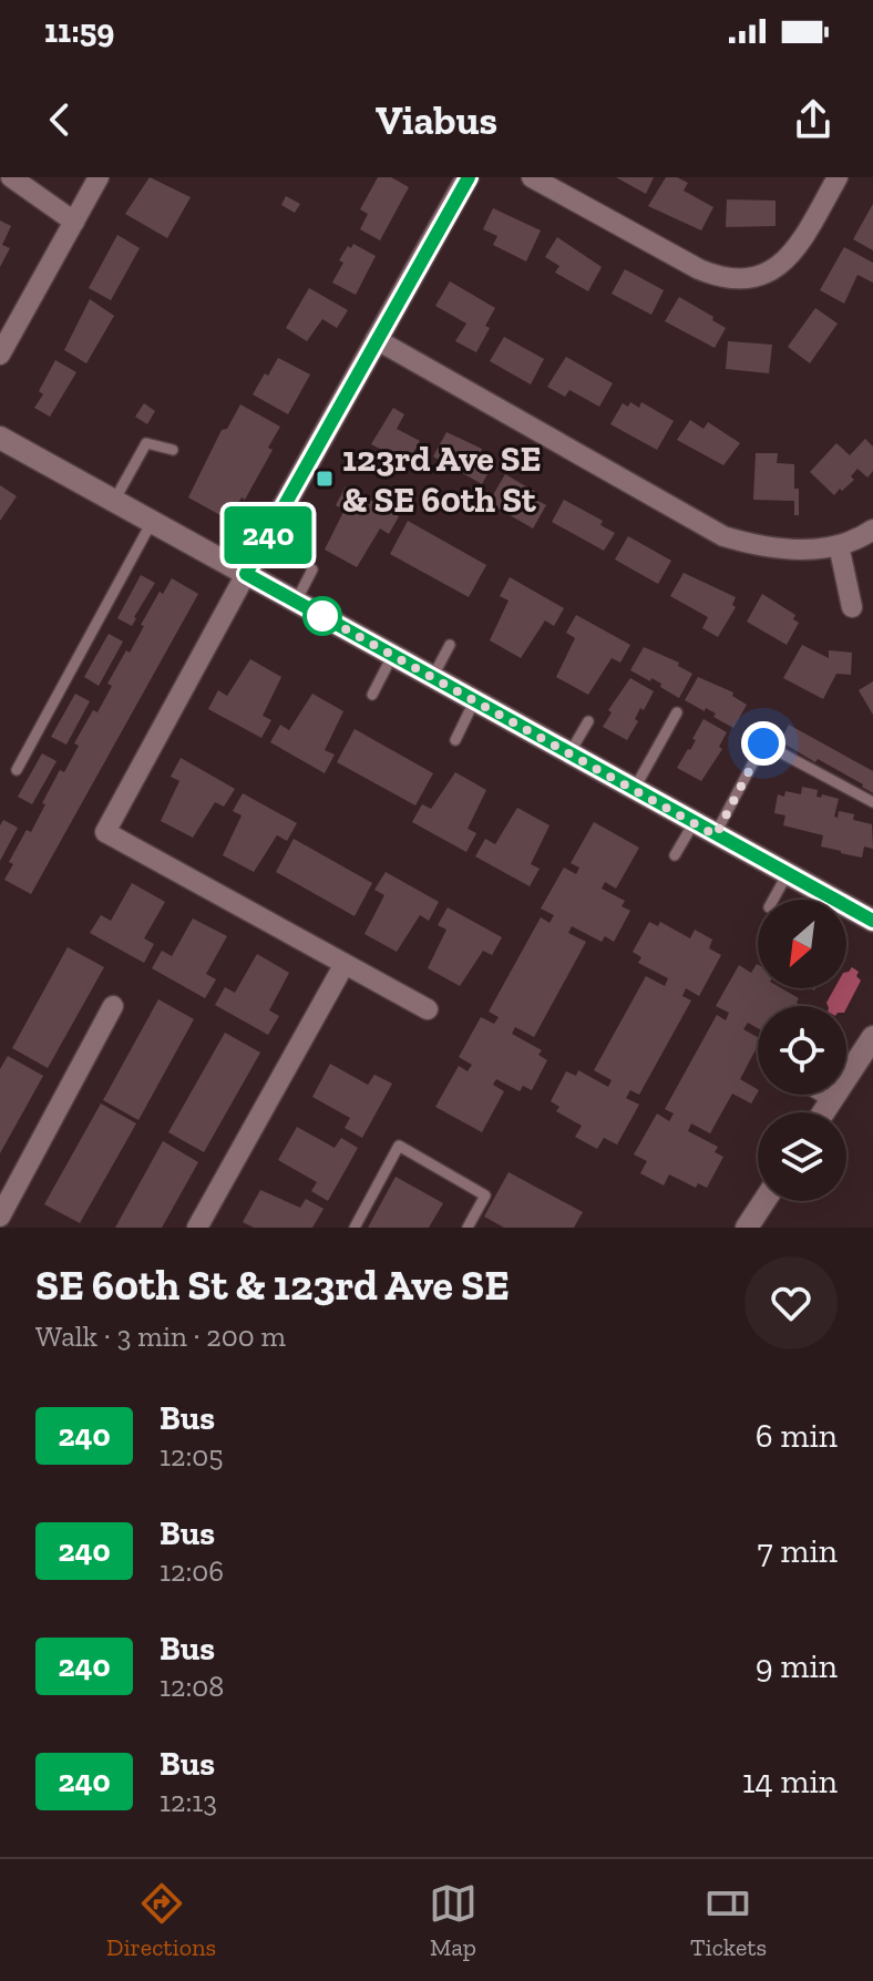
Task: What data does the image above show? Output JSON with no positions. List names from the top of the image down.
{
  "places": {
    "transit": ["123rd Ave SE & SE 60th St"]
  },
  "lines": ["bus line 240"],
  "north": "bottom left",
  "page": {
    "status": "11:59",
    "header": "Viabus",
    "on_map": "240",
    "heading": ["SE 60th St & 123rd Ave SE", "Walk · 3 min · 200 m"],
    "list": [
      {
        "mark": "240",
        "name": "Bus",
        "note": "12:05",
        "value": "6 min"
      },
      {
        "mark": "240",
        "name": "Bus",
        "note": "12:06",
        "value": "7 min"
      },
      {
        "mark": "240",
        "name": "Bus",
        "note": "12:08",
        "value": "9 min"
      },
      {
        "mark": "240",
        "name": "Bus",
        "note": "12:13",
        "value": "14 min"
      }
    ],
    "tabs": ["Directions", "Map", "Tickets"]
  }
}
